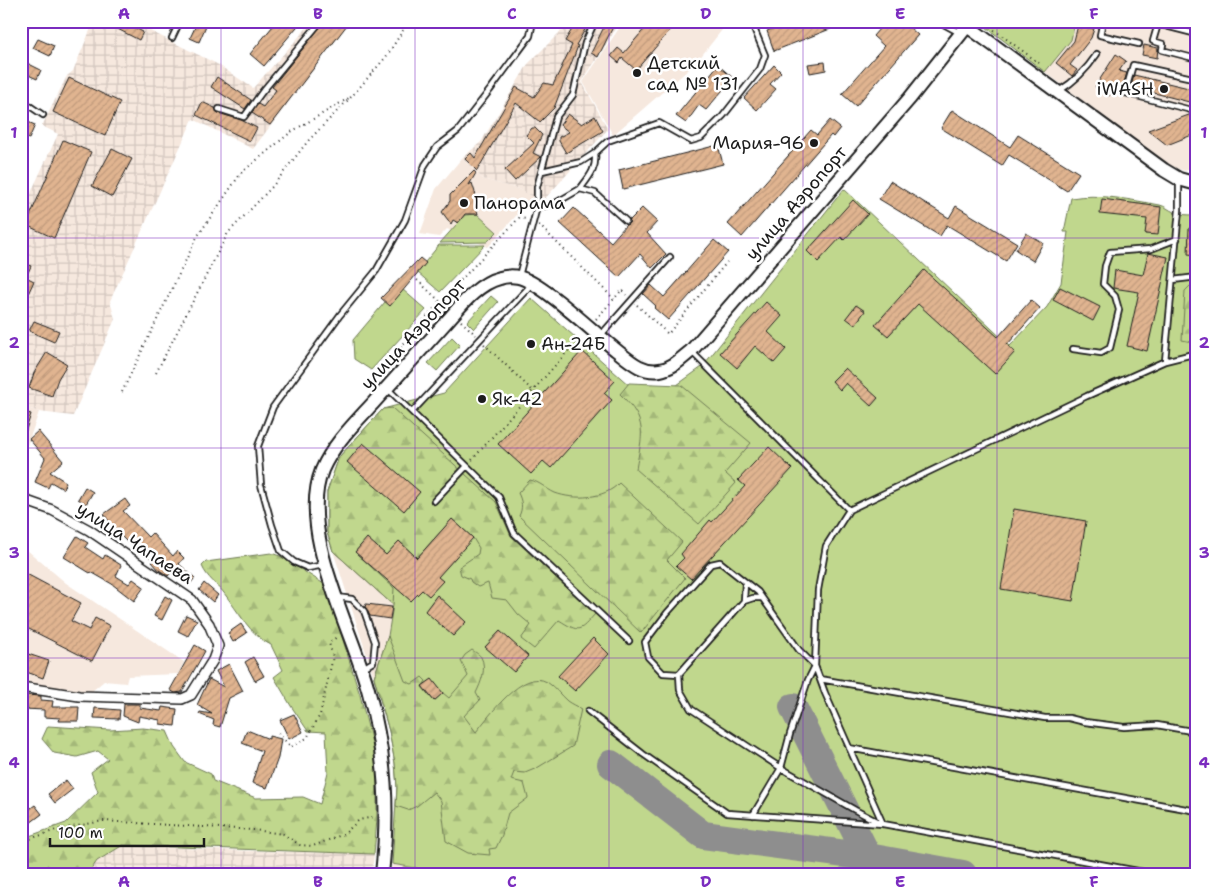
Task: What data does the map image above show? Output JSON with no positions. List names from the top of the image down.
{
  "streets": {
    "main road": ["улица Аэропорт"],
    "street": ["улица Чапаева"]
  },
  "places": [
    "Детский сад № 131",
    "iWASH",
    "Мария-96",
    "Панорама",
    "Ан-24Б",
    "Як-42"
  ],
  "scale_bar": "100 m",
  "grid": {
    "columns": [
      "A",
      "B",
      "C",
      "D",
      "E",
      "F"
    ],
    "rows": [
      "1",
      "2",
      "3",
      "4"
    ]
  }
}
